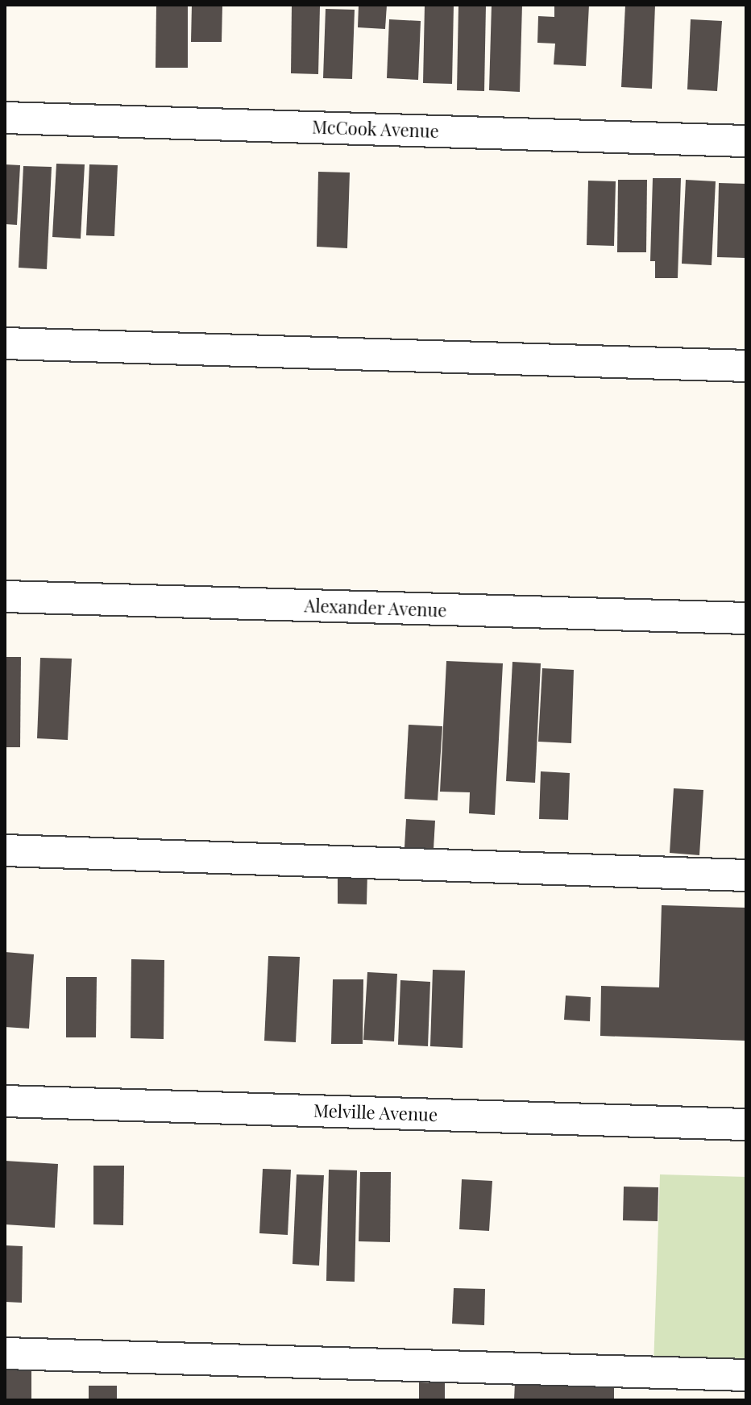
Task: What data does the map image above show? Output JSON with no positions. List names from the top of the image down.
{
  "streets": {
    "street": ["McCook Avenue", "Alexander Avenue", "Melville Avenue"]
  }
}
